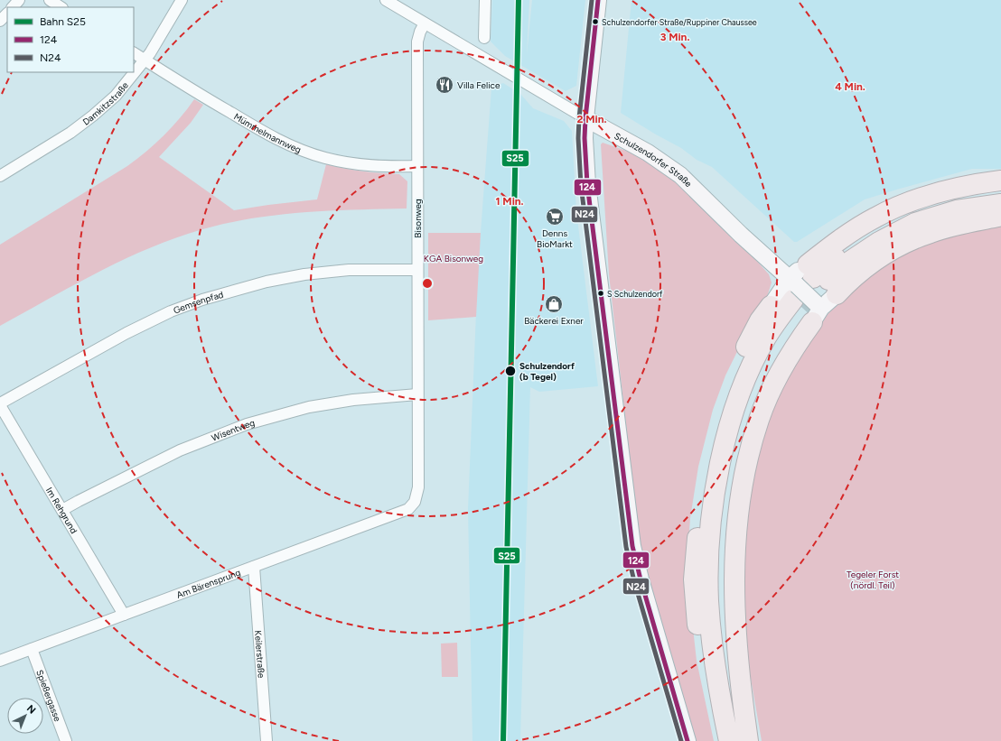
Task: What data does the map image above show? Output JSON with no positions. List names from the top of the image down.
{
  "streets": {
    "street": [
      "Damkitzstraße",
      "Mümmelmannweg",
      "Schulzendorfer Straße",
      "Bisonweg",
      "Gemsenpfad",
      "Wisentweg",
      "Im Rehgrund",
      "Am Bärensprung",
      "Keilerstraße",
      "Spießergasse"
    ]
  },
  "crossings": [
    ["Damkitzstraße", "Mümmelmannweg"],
    ["Mümmelmannweg", "Bisonweg"],
    ["Schulzendorfer Straße", "Bisonweg"],
    ["Bisonweg", "Gemsenpfad"],
    ["Bisonweg", "Wisentweg"],
    ["Bisonweg", "Am Bärensprung"],
    ["Gemsenpfad", "Im Rehgrund"],
    ["Wisentweg", "Im Rehgrund"],
    ["Im Rehgrund", "Am Bärensprung"],
    ["Am Bärensprung", "Keilerstraße"],
    ["Am Bärensprung", "Spießergasse"]
  ],
  "parks": ["KGA Bisonweg", "Tegeler Forst (nördl. Teil)"],
  "places": {
    "other": ["Schulzendorfer Straße/Ruppiner Chaussee", "S Schulzendorf", "Schulzendorf (b Tegel)"],
    "restaurant": ["Villa Felice"],
    "supermarket": ["Denns BioMarkt"],
    "shop": ["Bäckerei Exner"]
  },
  "lines": ["rail line S25", "transit line 124", "transit line N24"],
  "legend": ["Bahn S25", "124", "N24"],
  "north": "top right",
  "rings": [
    "3 Min.",
    "4 Min.",
    "2 Min.",
    "1 Min."
  ]
}
